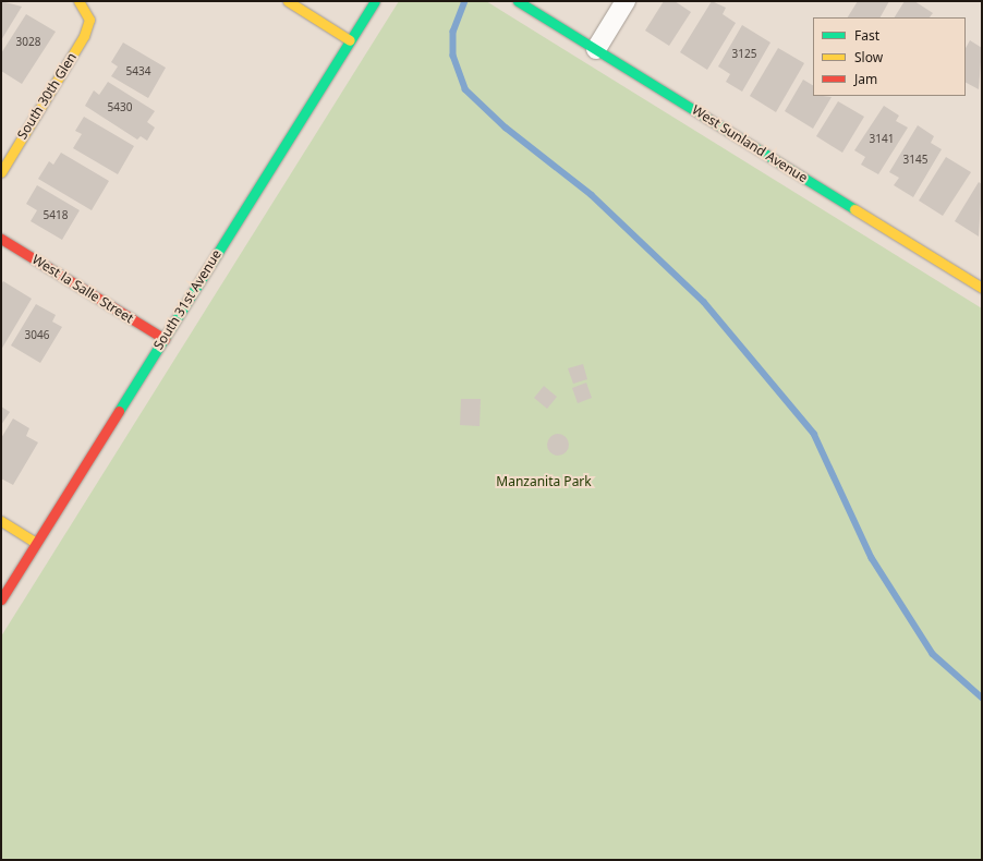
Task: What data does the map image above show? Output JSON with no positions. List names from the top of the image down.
{
  "streets": {
    "street": [
      "South 30th Glen",
      "West Sunland Avenue",
      "West la Salle Street",
      "South 31st Avenue"
    ]
  },
  "crossings": [
    ["West la Salle Street", "South 31st Avenue"]
  ],
  "parks": ["Manzanita Park"],
  "house_numbers": [
    "3028",
    "3125",
    "5434",
    "5430",
    "3141",
    "3145",
    "5418",
    "3046"
  ],
  "legend": ["Fast", "Slow", "Jam"]
}
